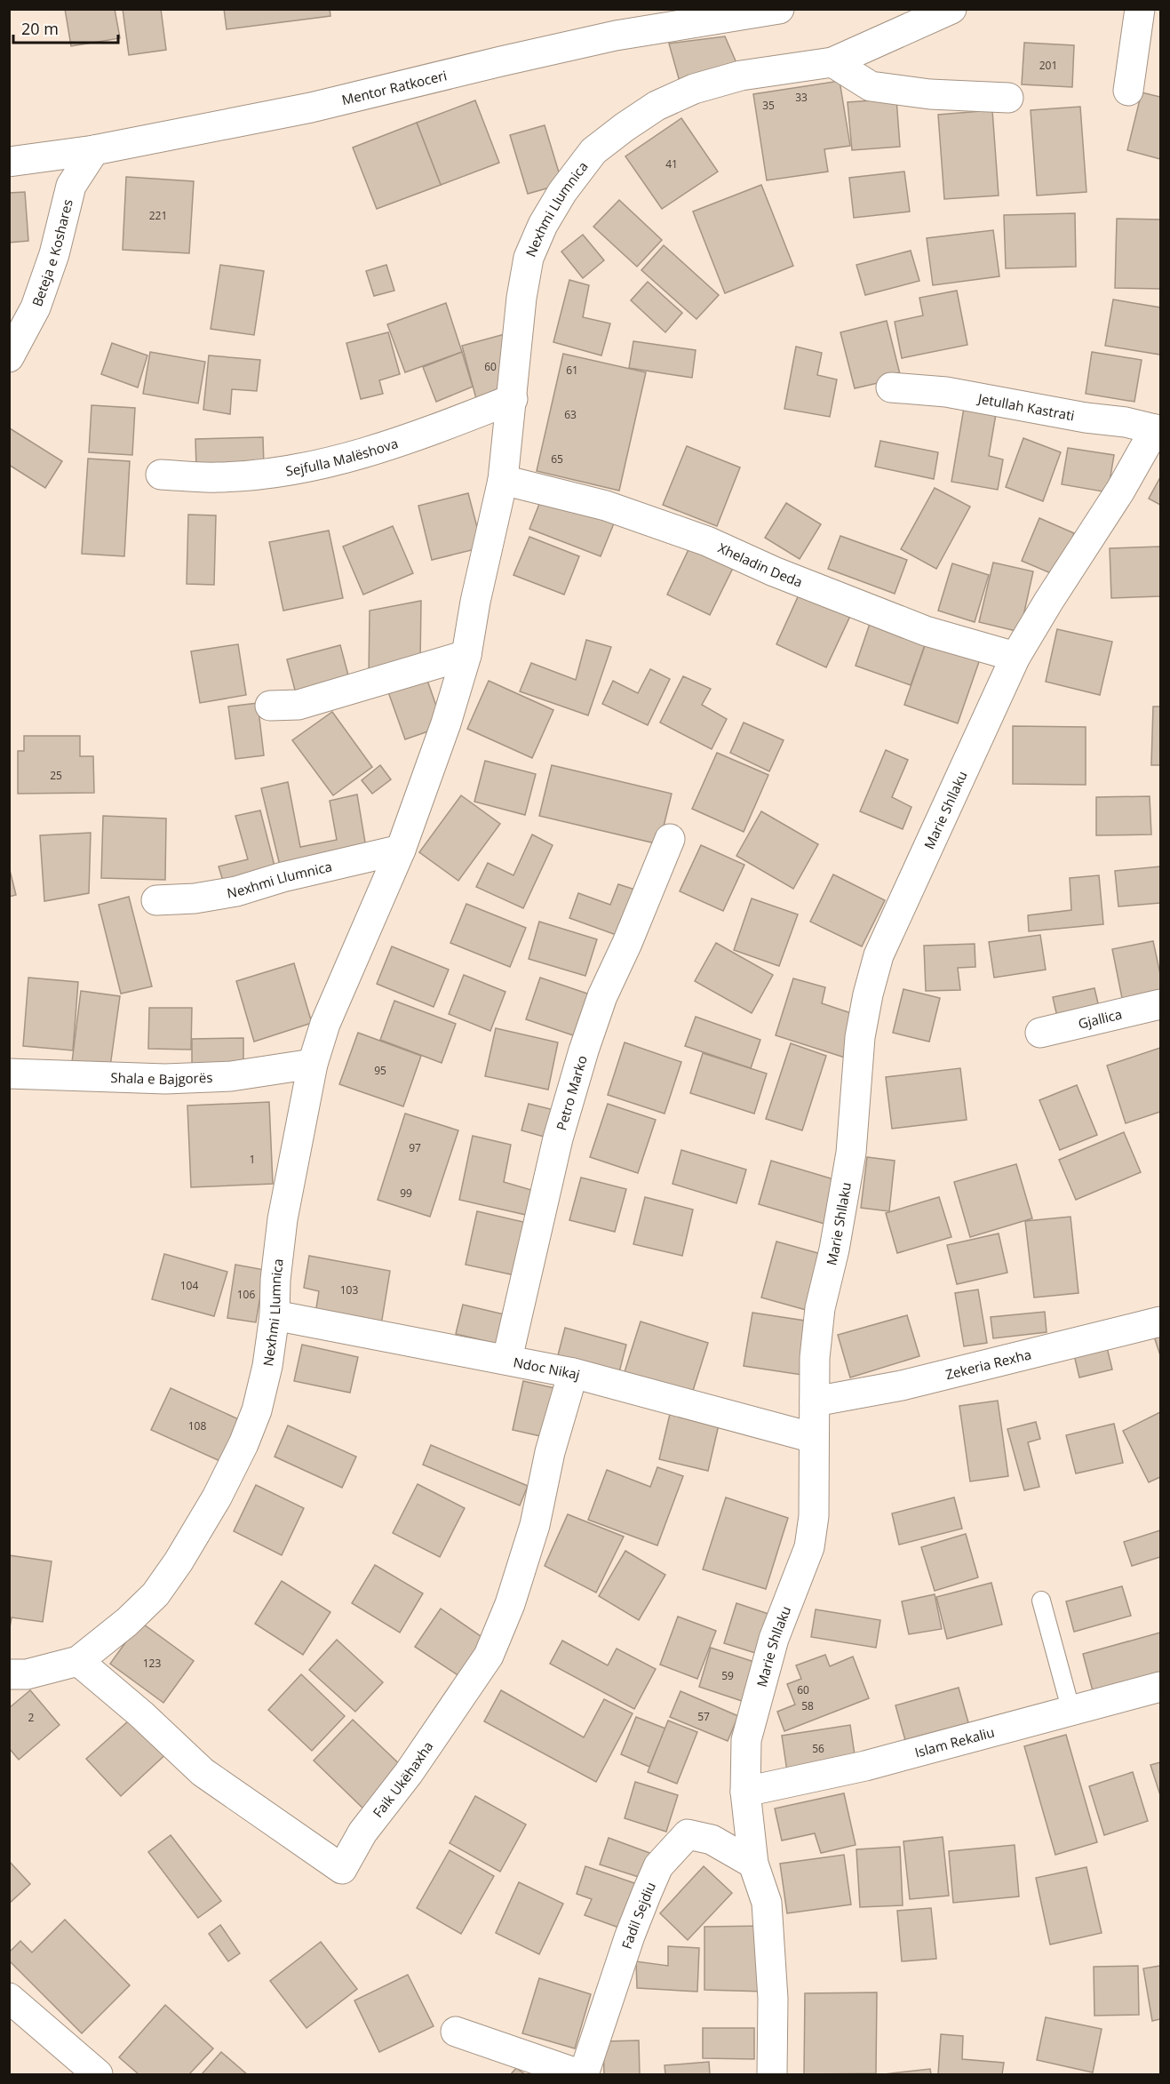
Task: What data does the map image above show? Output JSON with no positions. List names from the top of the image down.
{
  "streets": {
    "street": [
      "Mentor Ratkoceri",
      "Nexhmi Llumnica",
      "Beteja e Koshares",
      "Jetullah Kastrati",
      "Sejfulla Malëshova",
      "Xheladin Deda",
      "Marie Shllaku",
      "Gjallica",
      "Shala e Bajgorës",
      "Petro Marko",
      "Zekeria Rexha",
      "Ndoc Nikaj",
      "Islam Rekaliu",
      "Faik Ukëhaxha",
      "Fadil Sejdiu"
    ]
  },
  "crossings": [
    ["Mentor Ratkoceri", "Beteja e Koshares"],
    ["Nexhmi Llumnica", "Sejfulla Malëshova"],
    ["Nexhmi Llumnica", "Xheladin Deda"],
    ["Nexhmi Llumnica", "Shala e Bajgorës"],
    ["Nexhmi Llumnica", "Ndoc Nikaj"],
    ["Nexhmi Llumnica", "Faik Ukëhaxha"],
    ["Jetullah Kastrati", "Marie Shllaku"],
    ["Xheladin Deda", "Marie Shllaku"],
    ["Marie Shllaku", "Zekeria Rexha"],
    ["Marie Shllaku", "Ndoc Nikaj"],
    ["Marie Shllaku", "Islam Rekaliu"],
    ["Marie Shllaku", "Fadil Sejdiu"],
    ["Petro Marko", "Ndoc Nikaj"],
    ["Ndoc Nikaj", "Faik Ukëhaxha"]
  ],
  "house_numbers": [
    "201",
    "33",
    "35",
    "41",
    "221",
    "60",
    "61",
    "63",
    "65",
    "25",
    "95",
    "97",
    "1",
    "99",
    "104",
    "103",
    "106",
    "108",
    "123",
    "59",
    "60",
    "58",
    "57",
    "2",
    "56"
  ],
  "scale_bar": "20 m"
}
